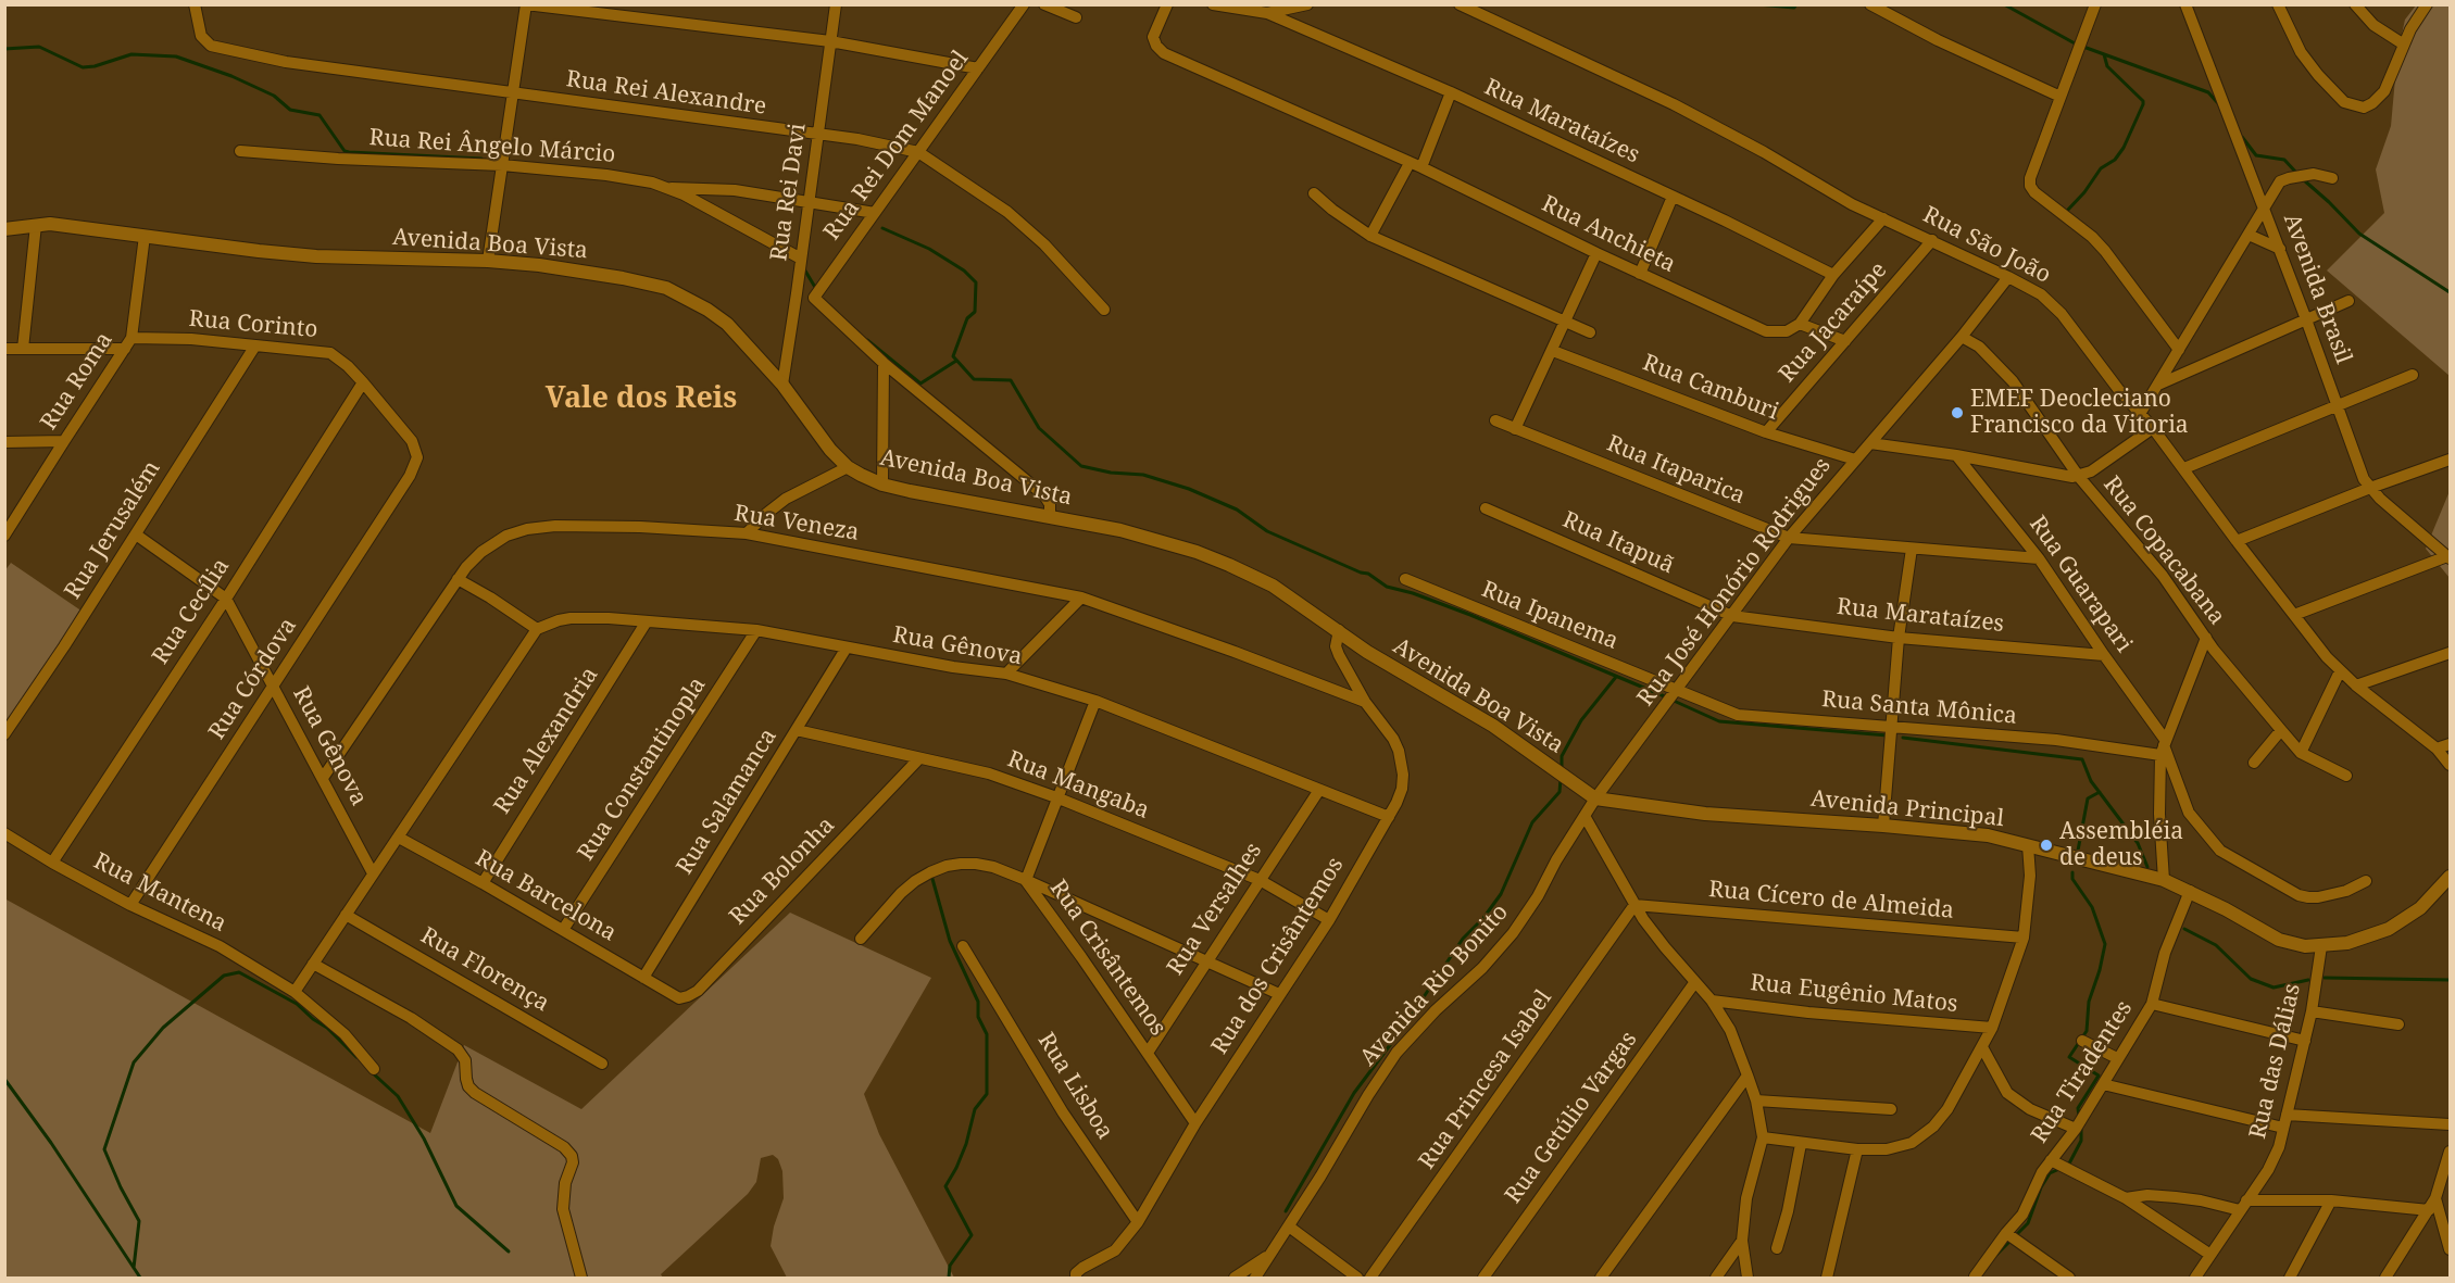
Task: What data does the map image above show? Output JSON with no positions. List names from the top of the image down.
{
  "streets": {
    "street": [
      "Rua Rei Alexandre",
      "Rua Marataízes",
      "Rua Rei Dom Manoel",
      "Rua Rei Ângelo Márcio",
      "Rua Rei Davi",
      "Rua Anchieta",
      "Avenida Boa Vista",
      "Rua São João",
      "Avenida Brasil",
      "Rua Jacaraípe",
      "Rua Corinto",
      "Rua Roma",
      "Rua Camburi",
      "Rua Itaparica",
      "Rua Veneza",
      "Rua Jerusalém",
      "Rua Itapuã",
      "Rua Copacabana",
      "Rua José Honório Rodrigues",
      "Rua Guarapari",
      "Rua Cecília",
      "Rua Ipanema",
      "Rua Gênova",
      "Rua Córdova",
      "Rua Santa Mônica",
      "Rua Alexandria",
      "Rua Constantinopla",
      "Rua Mangaba",
      "Rua Salamanca",
      "Avenida Principal",
      "Rua Bolonha",
      "Rua Mantena",
      "Rua Barcelona",
      "Rua Cícero de Almeida",
      "Rua Versalhes",
      "Rua dos Crisântemos",
      "Rua Crisântemos",
      "Rua Florença",
      "Avenida Rio Bonito",
      "Rua Eugênio Matos",
      "Rua das Dálias",
      "Rua Tiradentes",
      "Rua Princesa Isabel",
      "Rua Lisboa",
      "Rua Getúlio Vargas"
    ]
  },
  "crossings": [
    ["Rua Rei Alexandre", "Rua Rei Dom Manoel"],
    ["Rua Rei Alexandre", "Rua Rei Davi"],
    ["Rua Marataízes", "Rua Itapuã"],
    ["Rua Marataízes", "Rua José Honório Rodrigues"],
    ["Rua Marataízes", "Rua Guarapari"],
    ["Rua Rei Ângelo Márcio", "Rua Rei Davi"],
    ["Rua Rei Davi", "Avenida Boa Vista"],
    ["Avenida Boa Vista", "Rua Roma"],
    ["Avenida Boa Vista", "Rua José Honório Rodrigues"],
    ["Avenida Boa Vista", "Avenida Principal"],
    ["Avenida Boa Vista", "Rua dos Crisântemos"],
    ["Avenida Boa Vista", "Avenida Rio Bonito"],
    ["Rua São João", "Rua Jacaraípe"],
    ["Rua São João", "Rua José Honório Rodrigues"],
    ["Rua Jacaraípe", "Rua Camburi"],
    ["Rua Corinto", "Rua Roma"],
    ["Rua Corinto", "Rua Jerusalém"],
    ["Rua Corinto", "Rua Cecília"],
    ["Rua Corinto", "Rua Córdova"],
    ["Rua Camburi", "Rua José Honório Rodrigues"],
    ["Rua Itaparica", "Rua José Honório Rodrigues"],
    ["Rua Itaparica", "Rua Guarapari"],
    ["Rua Veneza", "Rua Gênova"],
    ["Rua Veneza", "Rua dos Crisântemos"],
    ["Rua Jerusalém", "Rua Gênova"],
    ["Rua Itapuã", "Rua José Honório Rodrigues"],
    ["Rua Copacabana", "Rua José Honório Rodrigues"],
    ["Rua José Honório Rodrigues", "Rua Ipanema"],
    ["Rua José Honório Rodrigues", "Rua Santa Mônica"],
    ["Rua José Honório Rodrigues", "Avenida Principal"],
    ["Rua José Honório Rodrigues", "Avenida Rio Bonito"],
    ["Rua Guarapari", "Rua Santa Mônica"],
    ["Rua Cecília", "Rua Gênova"],
    ["Rua Cecília", "Rua Mantena"],
    ["Rua Ipanema", "Rua Santa Mônica"],
    ["Rua Gênova", "Rua Córdova"],
    ["Rua Gênova", "Rua Alexandria"],
    ["Rua Gênova", "Rua Constantinopla"],
    ["Rua Gênova", "Rua Salamanca"],
    ["Rua Gênova", "Rua Versalhes"],
    ["Rua Gênova", "Rua dos Crisântemos"],
    ["Rua Gênova", "Rua Crisântemos"],
    ["Rua Córdova", "Rua Mantena"],
    ["Rua Alexandria", "Rua Barcelona"],
    ["Rua Constantinopla", "Rua Barcelona"],
    ["Rua Mangaba", "Rua Salamanca"],
    ["Rua Mangaba", "Rua Bolonha"],
    ["Rua Mangaba", "Rua Versalhes"],
    ["Rua Mangaba", "Rua dos Crisântemos"],
    ["Rua Mangaba", "Rua Crisântemos"],
    ["Rua Salamanca", "Rua Barcelona"],
    ["Avenida Principal", "Avenida Rio Bonito"],
    ["Avenida Principal", "Rua das Dálias"],
    ["Avenida Principal", "Rua Tiradentes"],
    ["Rua Bolonha", "Rua Barcelona"],
    ["Rua Cícero de Almeida", "Rua Princesa Isabel"],
    ["Rua Versalhes", "Rua Crisântemos"],
    ["Rua dos Crisântemos", "Rua Crisântemos"],
    ["Rua dos Crisântemos", "Rua Lisboa"]
  ],
  "districts": ["Vale dos Reis"],
  "places": ["EMEF Deocleciano Francisco da Vitoria", "Assembléia de deus"]
}
